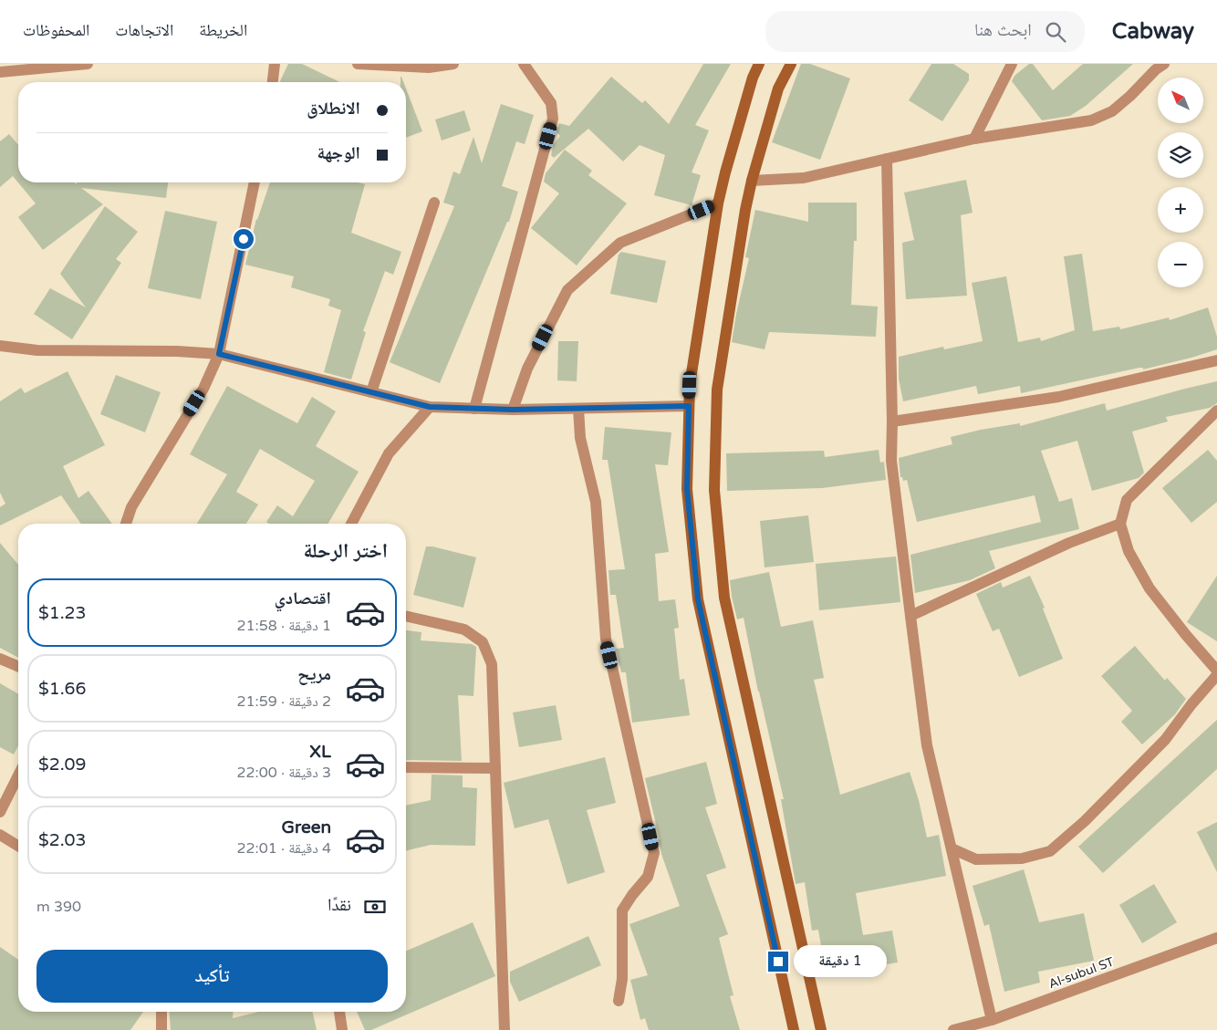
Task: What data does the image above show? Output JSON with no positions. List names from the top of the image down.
{
  "streets": {
    "street": ["Al-subul ST"]
  },
  "north": "top left",
  "page": {
    "header": "Cabway",
    "search": "ابحث هنا",
    "nav": ["الخريطة", "الاتجاهات", "المحفوظات"],
    "map_buttons": ["+", "−"],
    "banner": ["الانطلاق", "الوجهة"],
    "heading": "اختر الرحلة",
    "list": [
      {
        "name": "اقتصادي",
        "note": "1 دقيقة · 21:58",
        "value": "$1.23"
      },
      {
        "name": "مريح",
        "note": "2 دقيقة · 21:59",
        "value": "$1.66"
      },
      {
        "name": "XL",
        "note": "3 دقيقة · 22:00",
        "value": "$2.09"
      },
      {
        "name": "Green",
        "note": "4 دقيقة · 22:01",
        "value": "$2.03"
      }
    ],
    "pay": ["نقدًا", "390 m"],
    "buttons": "تأكيد",
    "bubble": "1 دقيقة"
  }
}
